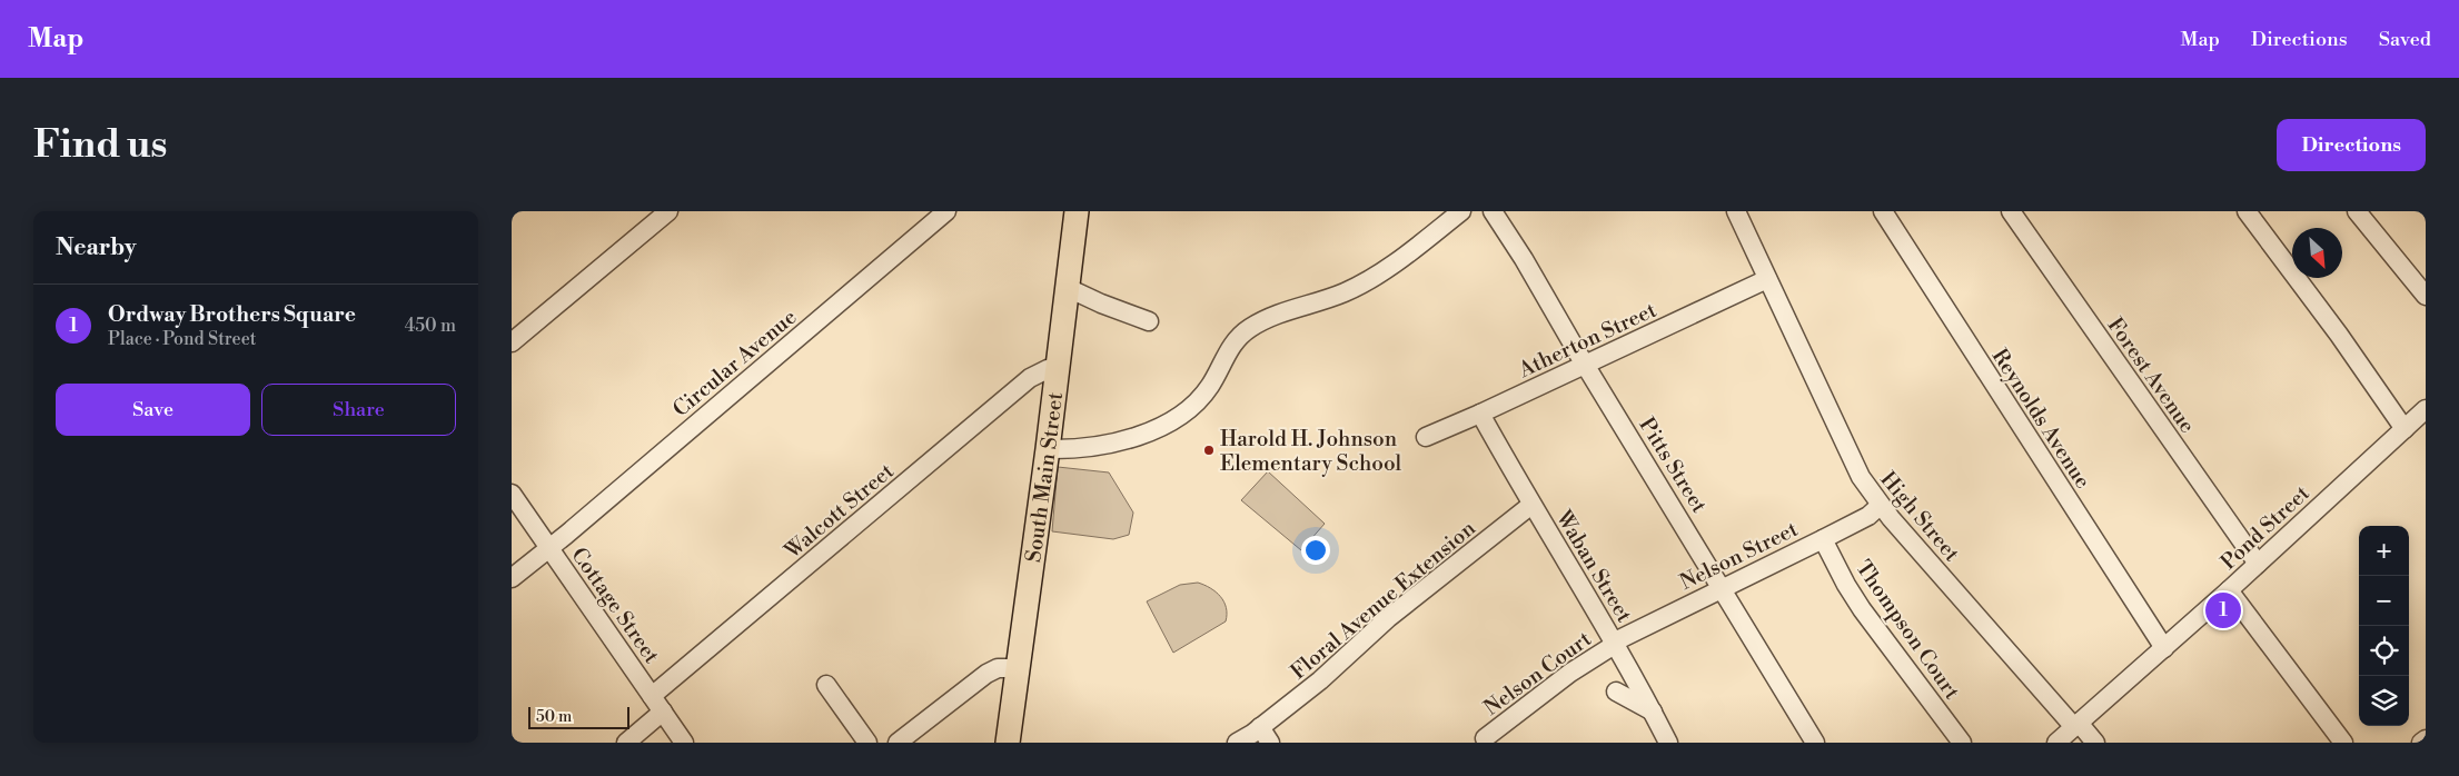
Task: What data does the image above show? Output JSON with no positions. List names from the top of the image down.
{
  "streets": {
    "main road": ["South Main Street"],
    "street": [
      "Atherton Street",
      "Circular Avenue",
      "Forest Avenue",
      "Reynolds Avenue",
      "Pitts Street",
      "Walcott Street",
      "High Street",
      "Pond Street",
      "Nelson Street",
      "Waban Street",
      "Floral Avenue Extension",
      "Cottage Street",
      "Thompson Court",
      "Nelson Court"
    ]
  },
  "crossings": [
    ["Atherton Street", "Pitts Street"],
    ["Atherton Street", "High Street"],
    ["Atherton Street", "Waban Street"],
    ["Circular Avenue", "Cottage Street"],
    ["Forest Avenue", "Pond Street"],
    ["Reynolds Avenue", "Pond Street"],
    ["Pitts Street", "Nelson Street"],
    ["South Main Street", "Walcott Street"],
    ["Walcott Street", "Cottage Street"],
    ["High Street", "Pond Street"],
    ["High Street", "Nelson Street"],
    ["Nelson Street", "Waban Street"],
    ["Nelson Street", "Thompson Court"],
    ["Nelson Street", "Nelson Court"],
    ["Waban Street", "Floral Avenue Extension"],
    ["Waban Street", "Nelson Court"]
  ],
  "places": ["Harold H. Johnson Elementary School"],
  "scale_bar": "50 m",
  "north": "bottom right",
  "page": {
    "header": "Map",
    "nav": ["Map", "Directions", "Saved"],
    "buttons": [
      "Directions",
      ["Save", "Share"]
    ],
    "title": "Find us",
    "heading": "Nearby",
    "list": [
      {
        "mark": "1",
        "name": "Ordway Brothers Square",
        "note": "Place · Pond Street",
        "value": "450 m"
      }
    ],
    "map_buttons": ["+", "−"],
    "pins": "1",
    "scale": "50 m"
  }
}
